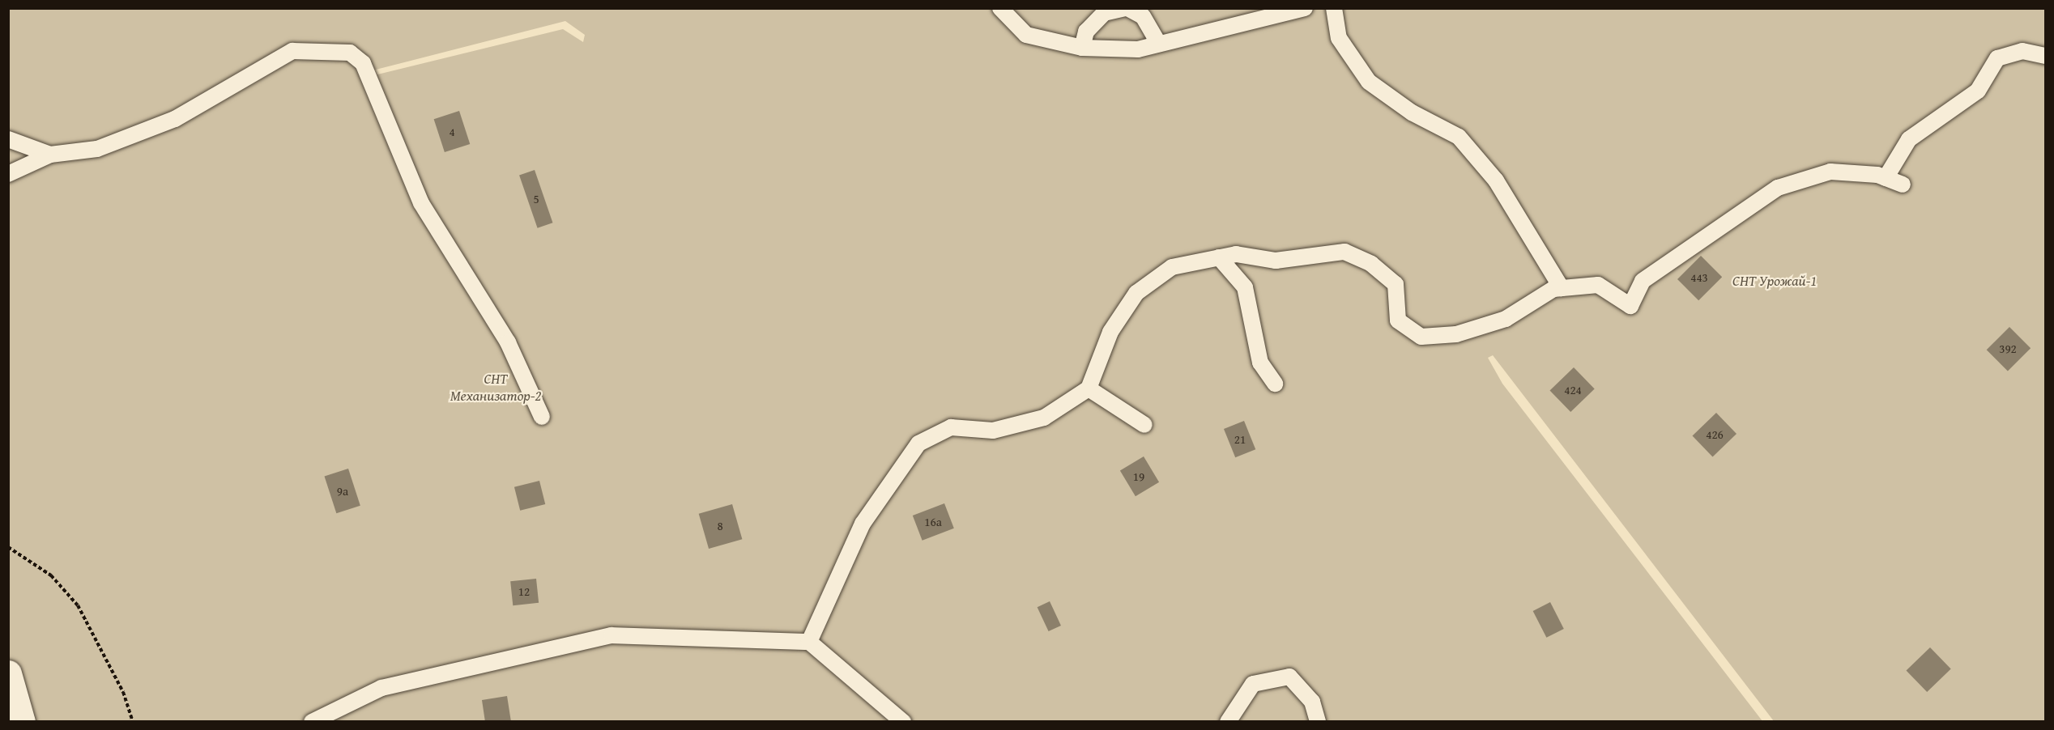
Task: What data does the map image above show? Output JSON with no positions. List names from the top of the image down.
{
  "parks": ["СНТ Урожай-1", "СНТ Механизатор-2"],
  "house_numbers": [
    "4",
    "5",
    "443",
    "392",
    "424",
    "426",
    "21",
    "19",
    "9а",
    "16а",
    "8",
    "12"
  ]
}
